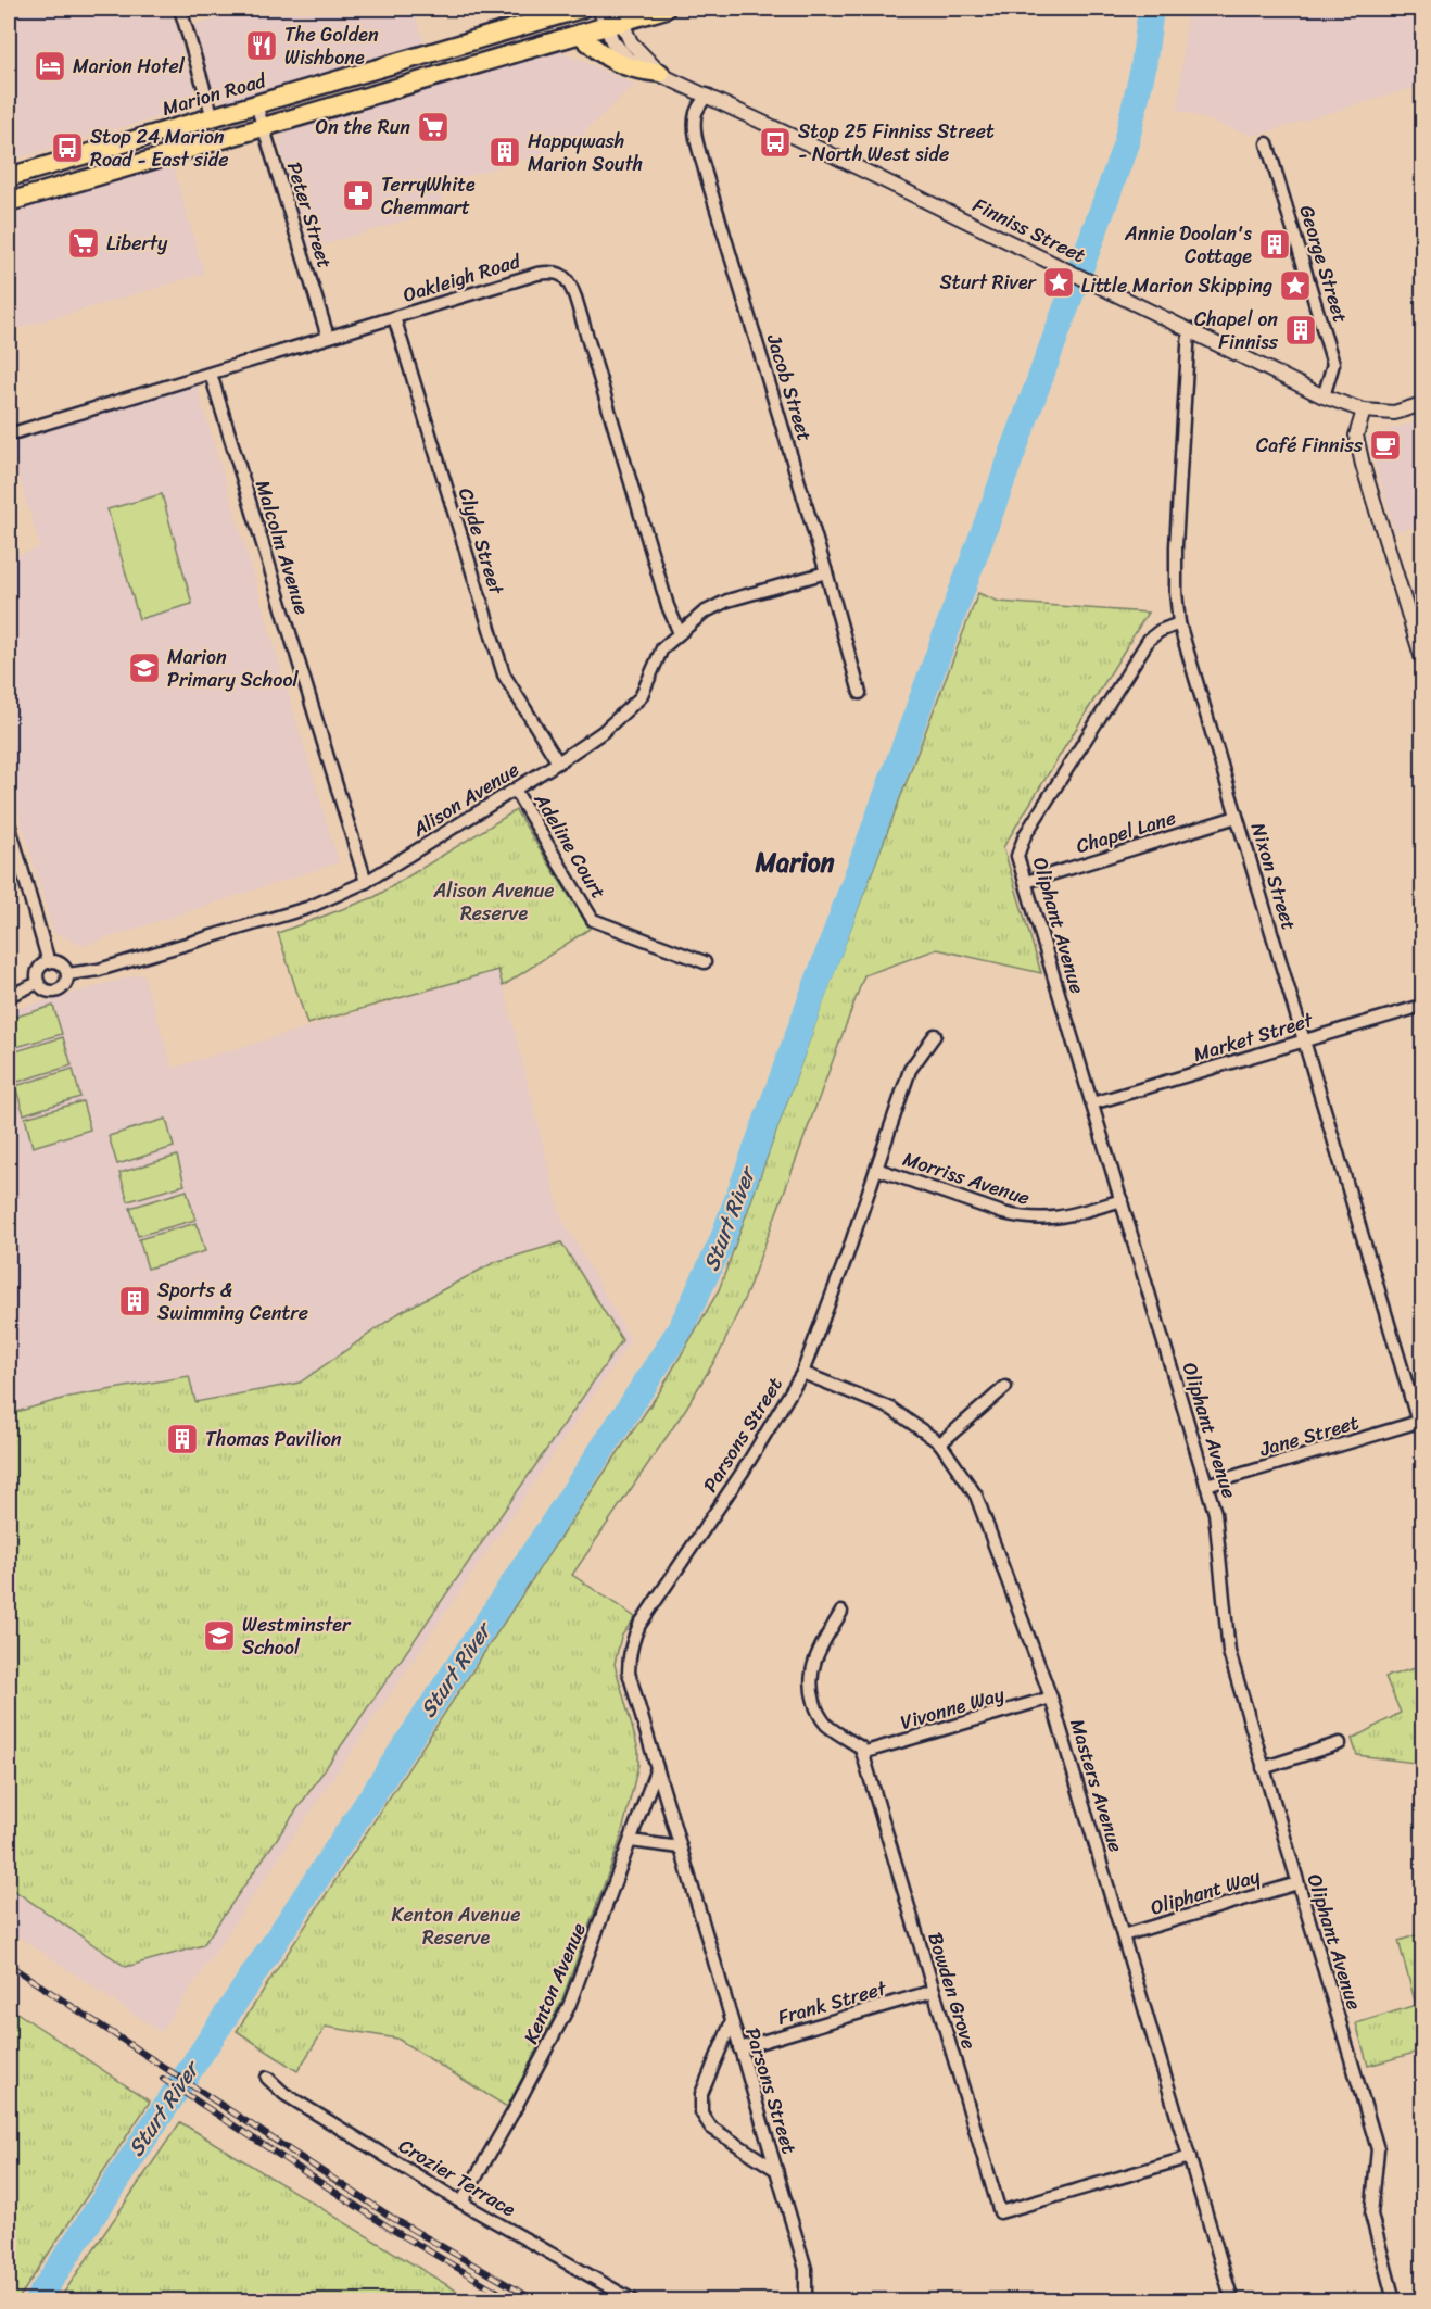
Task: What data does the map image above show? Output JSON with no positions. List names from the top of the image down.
{
  "streets": {
    "main road": ["Marion Road"],
    "street": [
      "Peter Street",
      "Finniss Street",
      "George Street",
      "Oakleigh Road",
      "Jacob Street",
      "Clyde Street",
      "Malcolm Avenue",
      "Alison Avenue",
      "Chapel Lane",
      "Adeline Court",
      "Nixon Street",
      "Oliphant Avenue",
      "Market Street",
      "Morriss Avenue",
      "Parsons Street",
      "Jane Street",
      "Vivonne Way",
      "Masters Avenue",
      "Oliphant Way",
      "Kenton Avenue",
      "Bowden Grove",
      "Frank Street",
      "Crozier Terrace"
    ]
  },
  "crossings": [
    ["Marion Road", "Peter Street"],
    ["Peter Street", "Oakleigh Road"],
    ["Finniss Street", "George Street"],
    ["Finniss Street", "Jacob Street"],
    ["Finniss Street", "Nixon Street"],
    ["Oakleigh Road", "Clyde Street"],
    ["Oakleigh Road", "Malcolm Avenue"],
    ["Oakleigh Road", "Alison Avenue"],
    ["Jacob Street", "Alison Avenue"],
    ["Clyde Street", "Alison Avenue"],
    ["Malcolm Avenue", "Alison Avenue"],
    ["Alison Avenue", "Adeline Court"],
    ["Chapel Lane", "Nixon Street"],
    ["Chapel Lane", "Oliphant Avenue"],
    ["Nixon Street", "Oliphant Avenue"],
    ["Nixon Street", "Market Street"],
    ["Nixon Street", "Jane Street"],
    ["Oliphant Avenue", "Market Street"],
    ["Oliphant Avenue", "Morriss Avenue"],
    ["Oliphant Avenue", "Jane Street"],
    ["Oliphant Avenue", "Oliphant Way"],
    ["Morriss Avenue", "Parsons Street"],
    ["Parsons Street", "Masters Avenue"],
    ["Parsons Street", "Kenton Avenue"],
    ["Parsons Street", "Frank Street"],
    ["Vivonne Way", "Masters Avenue"],
    ["Vivonne Way", "Bowden Grove"],
    ["Masters Avenue", "Oliphant Way"],
    ["Masters Avenue", "Bowden Grove"],
    ["Kenton Avenue", "Crozier Terrace"],
    ["Bowden Grove", "Frank Street"]
  ],
  "districts": ["Marion"],
  "water": ["Sturt River"],
  "parks": ["Alison Avenue Reserve", "Kenton Avenue Reserve"],
  "places": {
    "restaurant": ["The Golden Wishbone"],
    "hotel": ["Marion Hotel"],
    "supermarket": ["On the Run", "Liberty"],
    "bus stop": ["Stop 25 Finniss Street - North West side", "Stop 24 Marion Road - East side"],
    "building": [
      "Happywash Marion South",
      "Annie Doolan's Cottage",
      "Chapel on Finniss",
      "Sports & Swimming Centre",
      "Thomas Pavilion"
    ],
    "pharmacy": ["TerryWhite Chemmart"],
    "place": ["Sturt River", "Little Marion Skipping"],
    "cafe": ["Café Finniss"],
    "school or university": ["Marion Primary School", "Westminster School"]
  }
}
